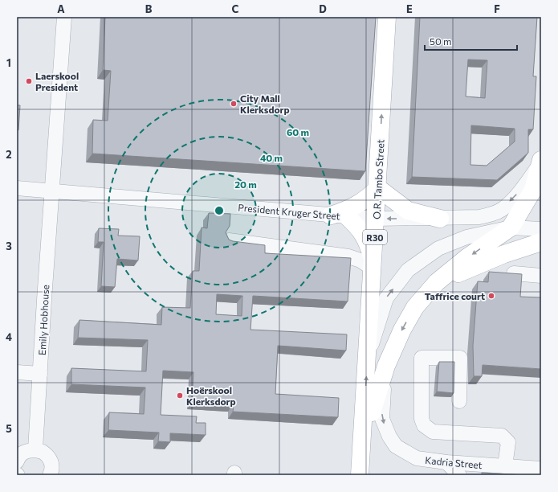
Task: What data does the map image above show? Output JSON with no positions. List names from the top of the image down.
{
  "streets": {
    "main road": ["O.R. Tambo Street", "R30"],
    "street": ["President Kruger Street", "Emily Hobhouse", "Kadria Street"]
  },
  "crossings": [
    ["O.R. Tambo Street", "President Kruger Street"],
    ["O.R. Tambo Street", "R30"],
    ["O.R. Tambo Street", "Kadria Street"],
    ["President Kruger Street", "R30"],
    ["President Kruger Street", "Emily Hobhouse"]
  ],
  "one_way": ["Kadria Street"],
  "places": [
    "Laerskool President",
    "City Mall Klerksdorp",
    "Taffrice court",
    "Hoërskool Klerksdorp"
  ],
  "scale_bar": "50 m",
  "grid": {
    "columns": [
      "A",
      "B",
      "C",
      "D",
      "E",
      "F"
    ],
    "rows": [
      "1",
      "2",
      "3",
      "4",
      "5"
    ]
  },
  "rings": ["60 m", "40 m", "20 m"]
}
